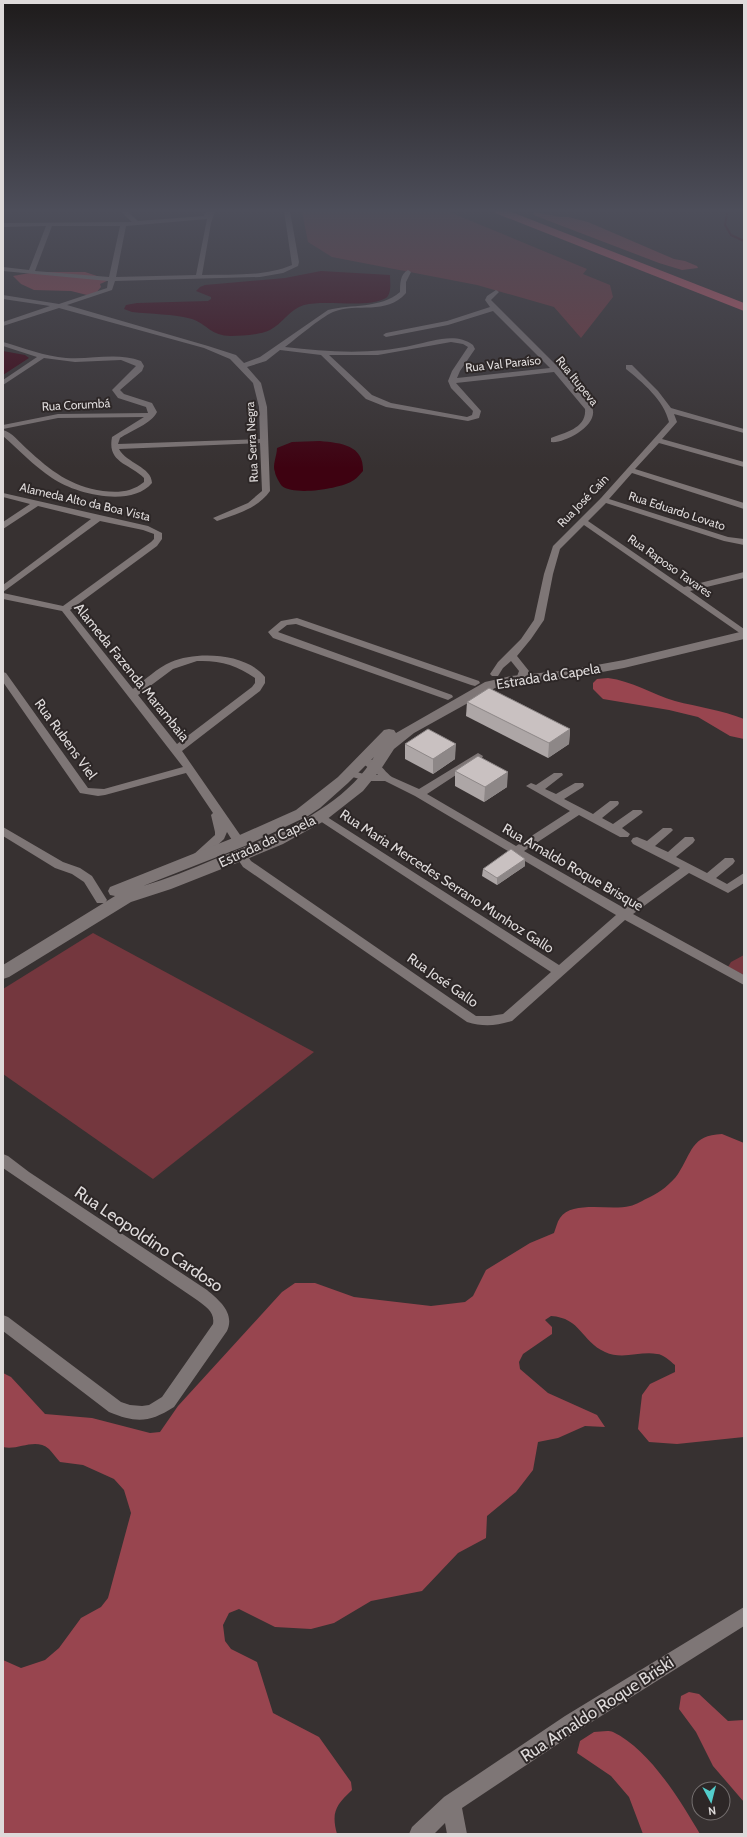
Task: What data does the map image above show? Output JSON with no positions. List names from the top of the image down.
{
  "streets": {
    "main road": ["Estrada da Capela"],
    "street": [
      "Rua Val Paraíso",
      "Rua Itupeva",
      "Rua Corumbá",
      "Rua Serra Negra",
      "Rua José Cain",
      "Alameda Alto da Boa Vista",
      "Rua Eduardo Lovato",
      "Rua Raposo Tavares",
      "Alameda Fazenda Marambaia",
      "Rua Rubens Viel",
      "Rua Arnaldo Roque Brisque",
      "Rua Maria Mercedes Serrano Munhoz Gallo",
      "Rua José Gallo",
      "Rua Leopoldino Cardoso",
      "Rua Arnaldo Roque Briski"
    ]
  },
  "crossings": [
    ["Rua Val Paraíso", "Rua Itupeva"],
    ["Rua José Cain", "Rua Eduardo Lovato"],
    ["Rua José Cain", "Rua Raposo Tavares"],
    ["Rua José Cain", "Estrada da Capela"],
    ["Alameda Alto da Boa Vista", "Alameda Fazenda Marambaia"],
    ["Rua Raposo Tavares", "Estrada da Capela"],
    ["Alameda Fazenda Marambaia", "Estrada da Capela"],
    ["Alameda Fazenda Marambaia", "Rua Rubens Viel"],
    ["Alameda Fazenda Marambaia", "Rua José Gallo"],
    ["Estrada da Capela", "Rua Arnaldo Roque Brisque"],
    ["Estrada da Capela", "Rua Maria Mercedes Serrano Munhoz Gallo"],
    ["Estrada da Capela", "Rua José Gallo"],
    ["Rua Arnaldo Roque Brisque", "Rua José Gallo"],
    ["Rua Maria Mercedes Serrano Munhoz Gallo", "Rua José Gallo"]
  ],
  "north": "bottom"
}
